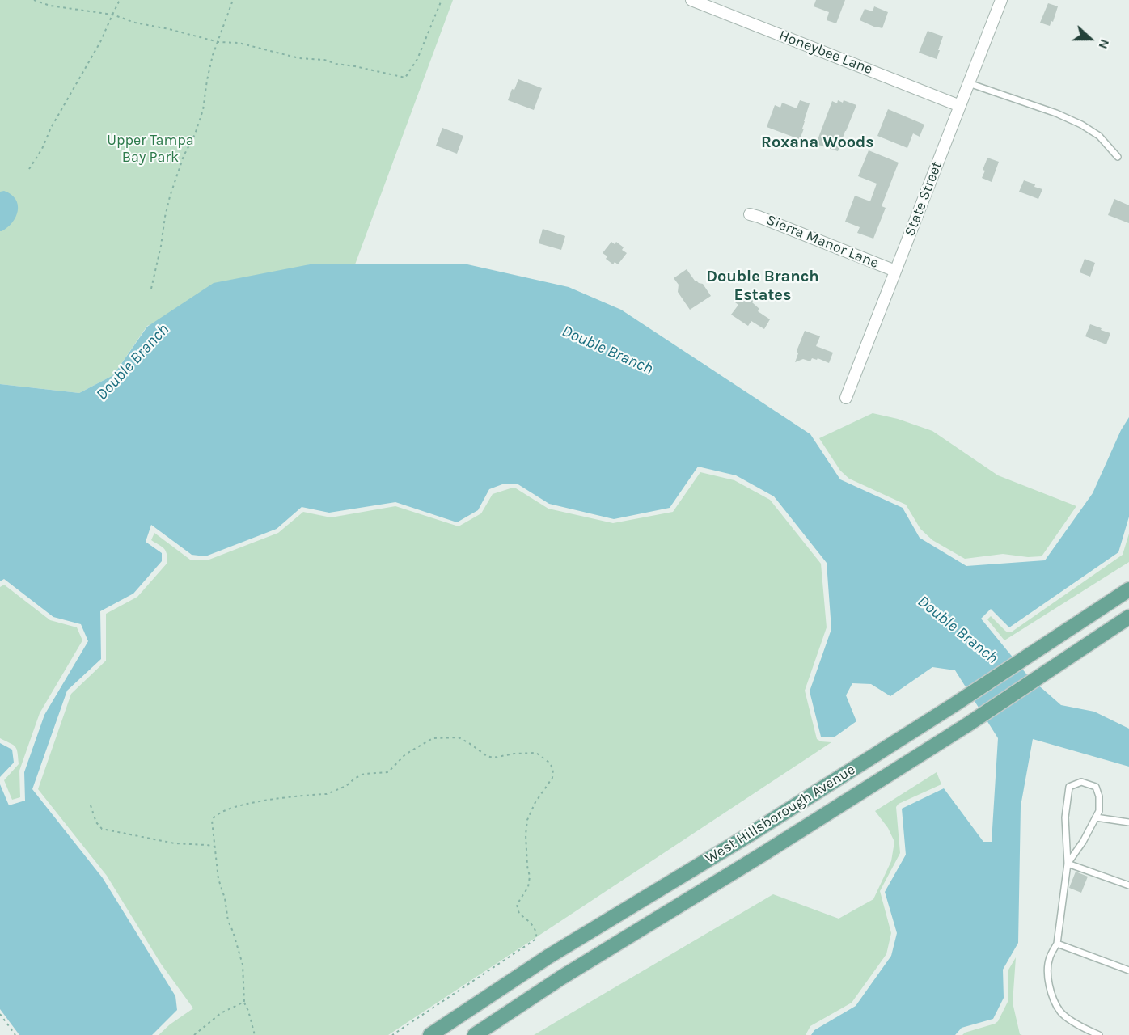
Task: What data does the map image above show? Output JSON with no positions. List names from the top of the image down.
{
  "streets": {
    "main road": ["West Hillsborough Avenue"],
    "street": ["Honeybee Lane", "State Street", "Sierra Manor Lane"]
  },
  "crossings": [
    ["Honeybee Lane", "State Street"],
    ["State Street", "Sierra Manor Lane"]
  ],
  "districts": ["Roxana Woods", "Double Branch Estates"],
  "water": ["Double Branch"],
  "parks": ["Upper Tampa Bay Park"],
  "north": "right"
}
